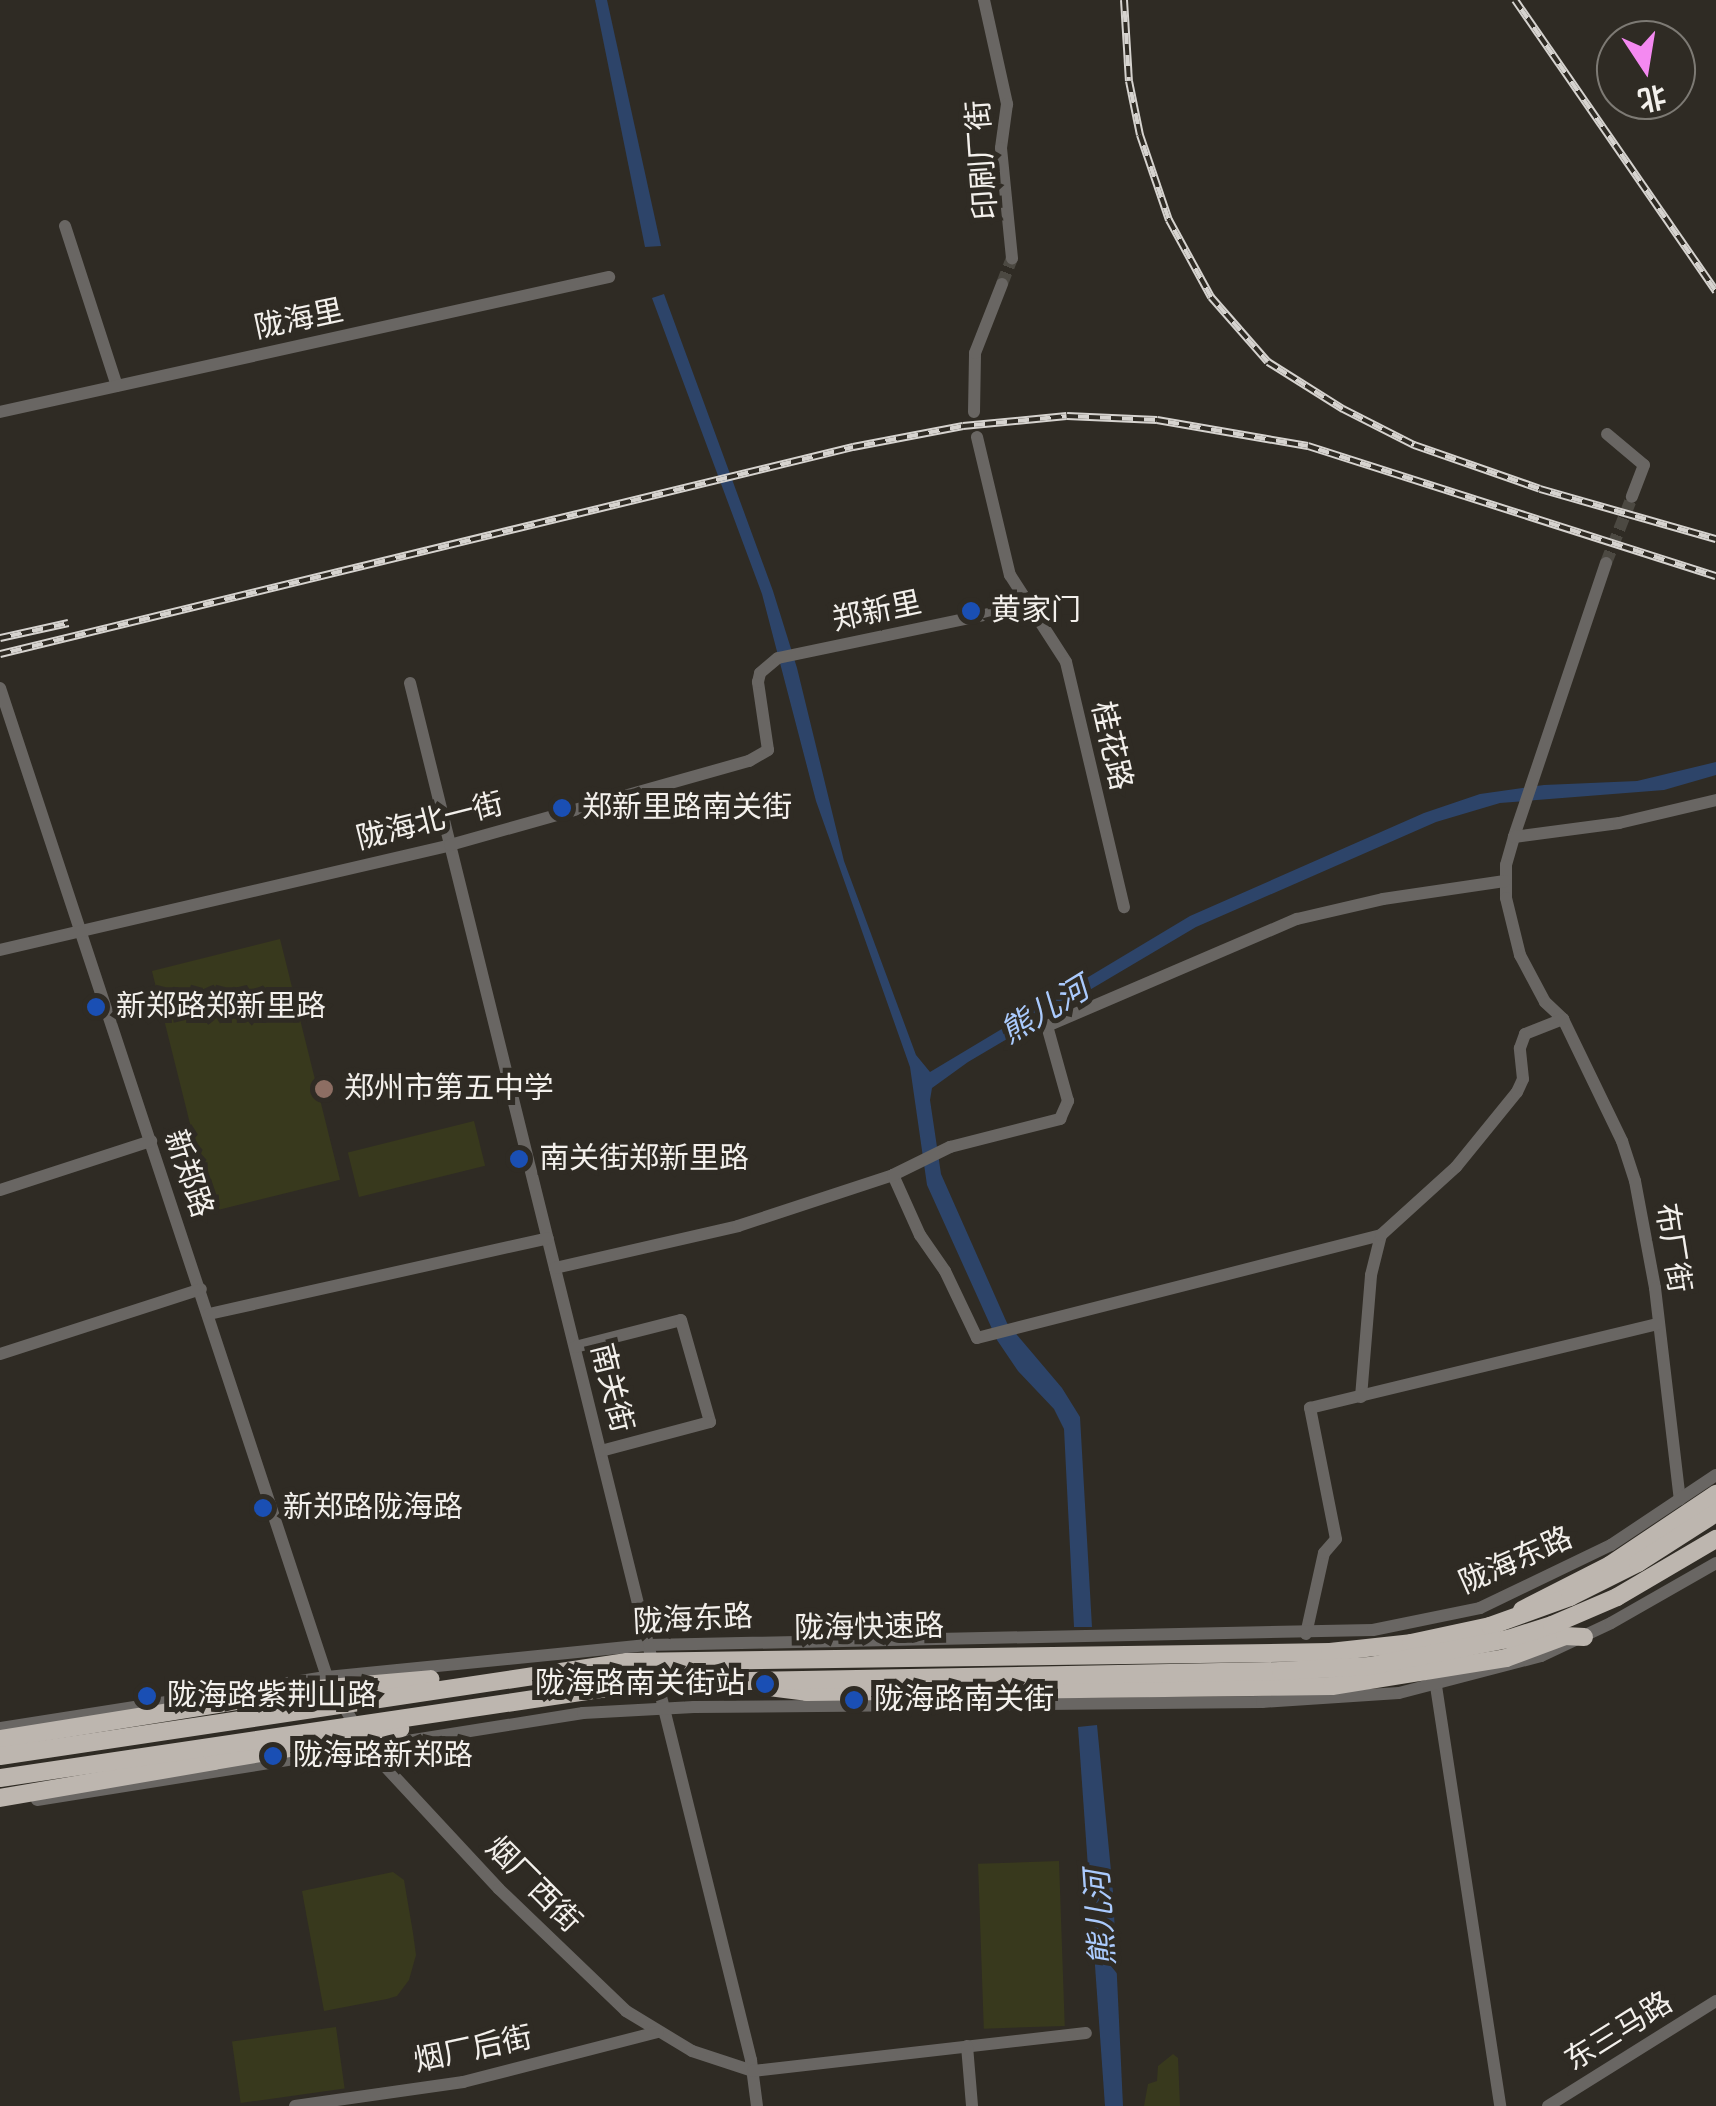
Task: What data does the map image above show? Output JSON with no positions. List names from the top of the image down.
{
  "streets": {
    "highway": ["陇海快速路"],
    "street": [
      "印刷厂街",
      "陇海里",
      "郑新里",
      "桂花路",
      "陇海北一街",
      "新郑路",
      "布厂街",
      "南关街",
      "陇海东路",
      "烟厂西街",
      "东三马路",
      "烟厂后街"
    ]
  },
  "crossings": [
    ["郑新里", "桂花路"],
    ["郑新里", "陇海北一街"],
    ["陇海北一街", "新郑路"],
    ["陇海北一街", "南关街"],
    ["新郑路", "陇海东路"],
    ["新郑路", "烟厂西街"],
    ["布厂街", "陇海东路"],
    ["南关街", "陇海东路"],
    ["南关街", "烟厂西街"],
    ["陇海东路", "烟厂西街"],
    ["烟厂西街", "烟厂后街"]
  ],
  "water": ["熊儿河"],
  "places": [
    "黄家门",
    "郑新里路南关街",
    "新郑路郑新里路",
    "郑州市第五中学",
    "南关街郑新里路",
    "新郑路陇海路",
    "陇海路南关街站",
    "陇海路紫荆山路",
    "陇海路南关街",
    "陇海路新郑路"
  ],
  "north": "bottom"
}
